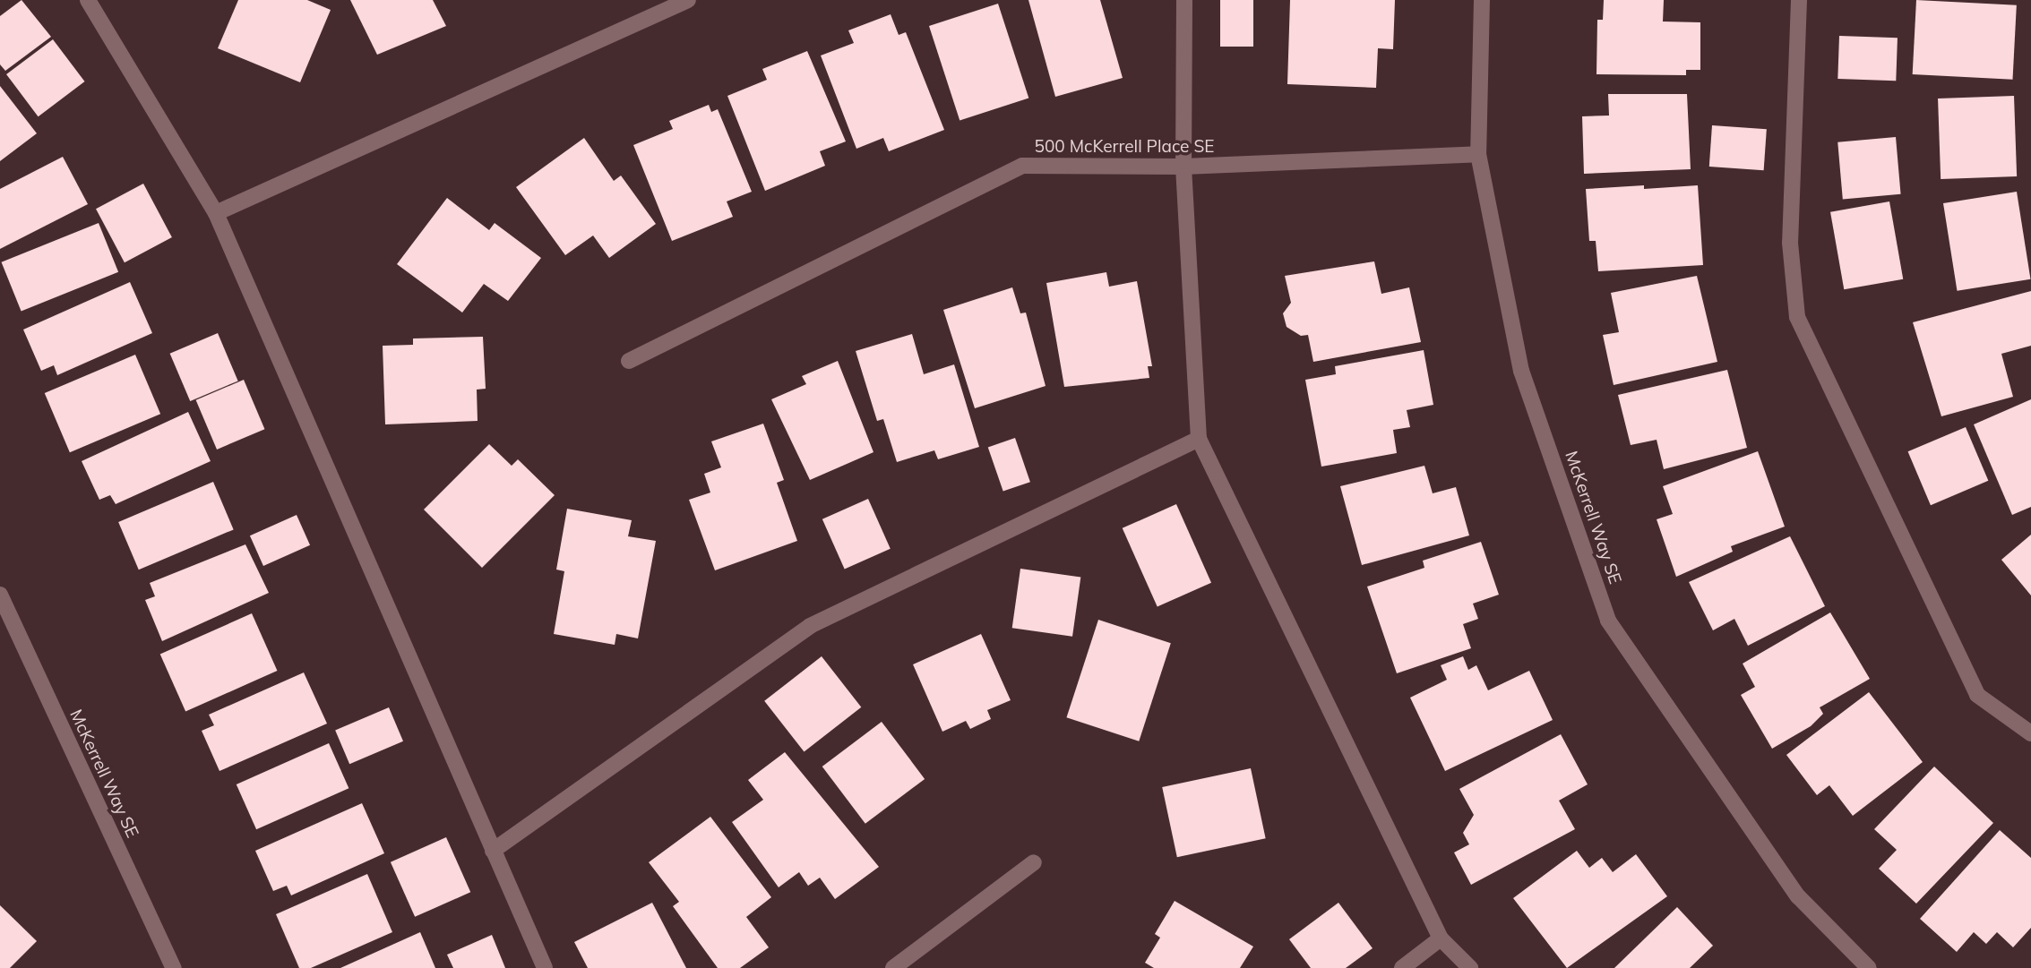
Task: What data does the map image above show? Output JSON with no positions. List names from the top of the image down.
{
  "streets": {
    "street": ["500 McKerrell Place SE", "McKerrell Way SE"]
  },
  "crossings": [
    ["500 McKerrell Place SE", "McKerrell Way SE"]
  ]
}
